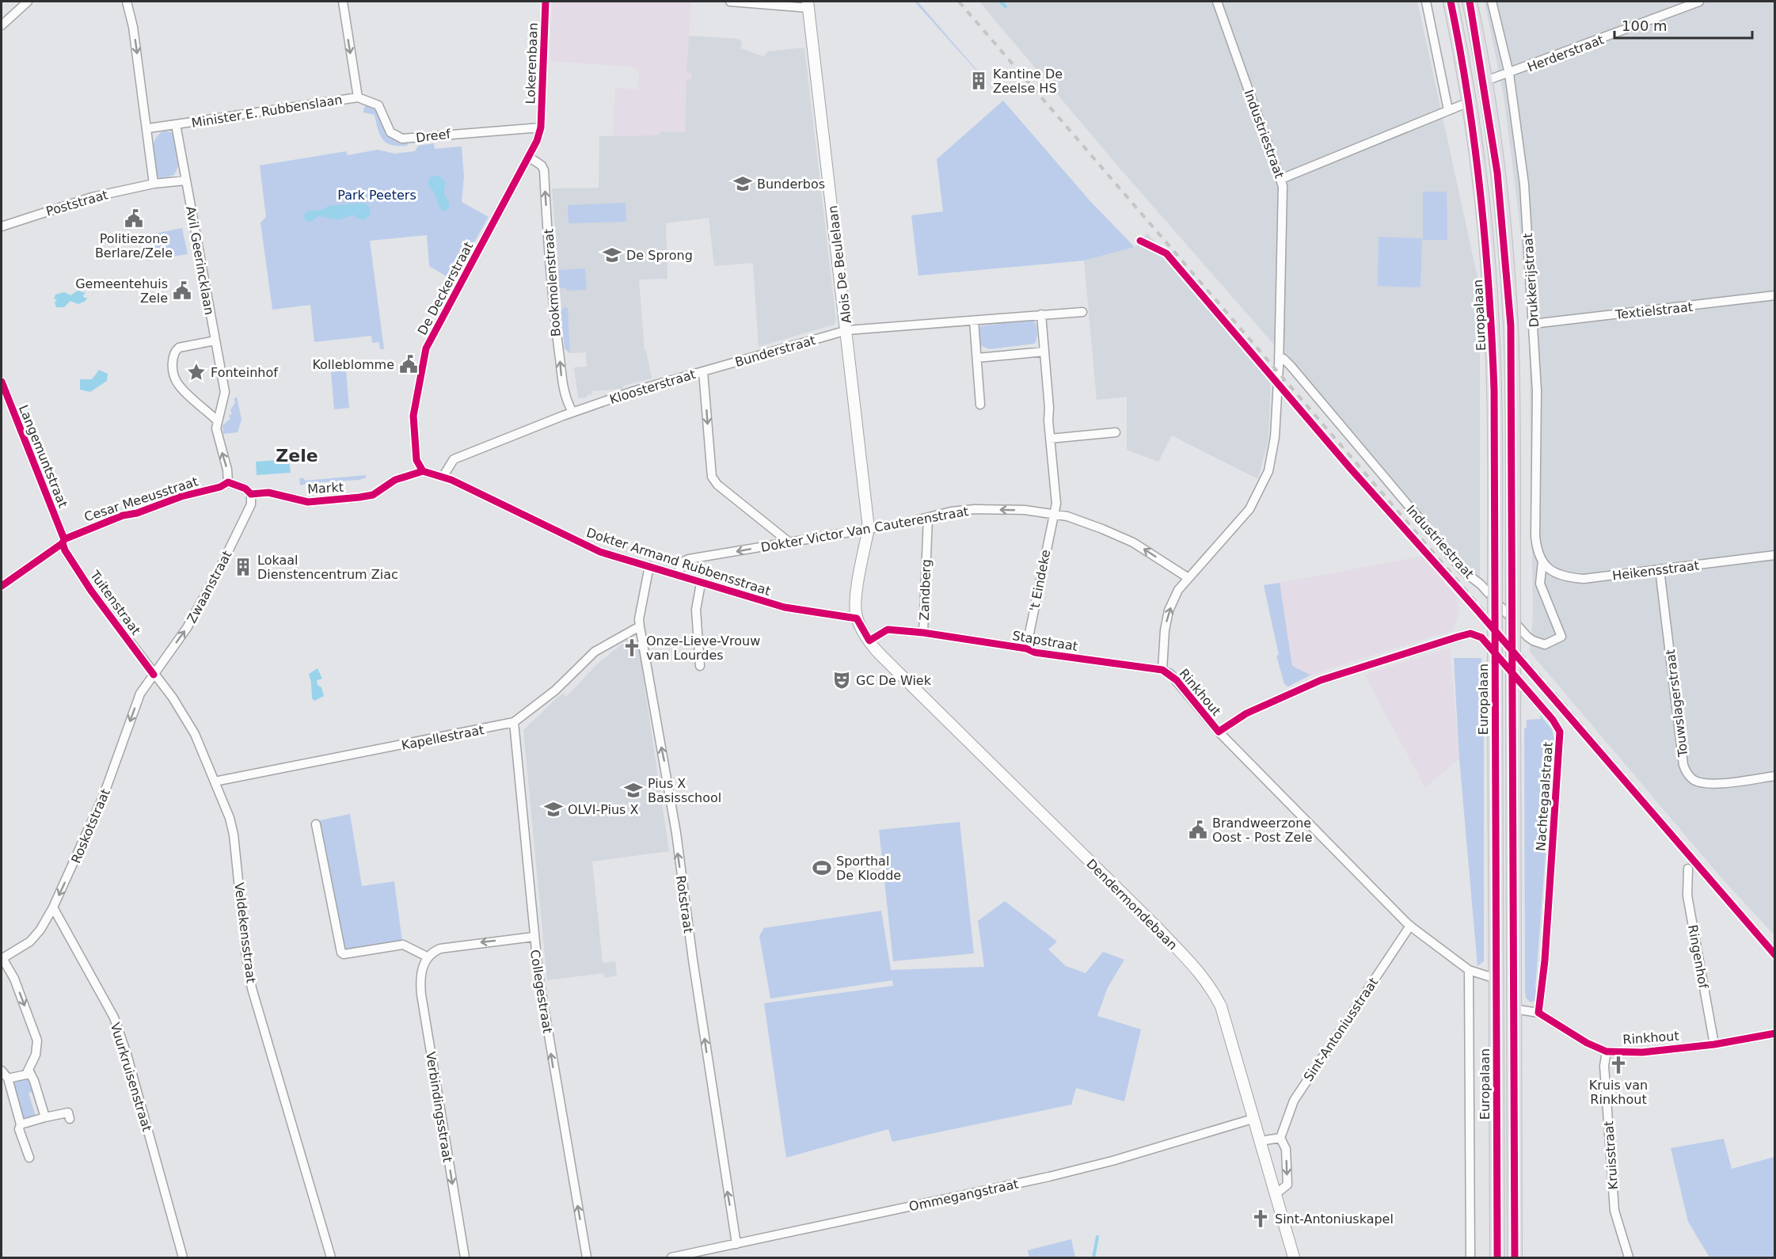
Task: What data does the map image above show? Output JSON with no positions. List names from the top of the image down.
{
  "streets": {
    "highway": ["Europalaan"],
    "street": [
      "Herderstraat",
      "Lokerenbaan",
      "Minister E. Rubbenslaan",
      "Industriestraat",
      "Dreef",
      "Poststraat",
      "Avil Geerincklaan",
      "Alois De Beulelaan",
      "Drukkerijstraat",
      "Bookmolenstraat",
      "De Deckerstraat",
      "Textielstraat",
      "Bunderstraat",
      "Kloosterstraat",
      "Langemuntstraat",
      "Markt",
      "Cesar Meeusstraat",
      "Dokter Victor Van Cauterenstraat",
      "Dokter Armand Rubbensstraat",
      "Heikensstraat",
      "'t Eindeke",
      "Zwaanstraat",
      "Zandberg",
      "Tuitenstraat",
      "Stapstraat",
      "Rinkhout",
      "Touwslagerstraat",
      "Kapellestraat",
      "Nachtegaalstraat",
      "Roskotstraat",
      "Rotstraat",
      "Dendermondebaan",
      "Veldekensstraat",
      "Ringenhof",
      "Collegestraat",
      "Sint-Antoniusstraat",
      "Vuurkruisenstraat",
      "Verbindingsstraat",
      "Kruisstraat",
      "Ommegangstraat"
    ]
  },
  "crossings": [
    ["Herderstraat", "Drukkerijstraat"],
    ["Lokerenbaan", "Dreef"],
    ["Lokerenbaan", "De Deckerstraat"],
    ["Minister E. Rubbenslaan", "Dreef"],
    ["Minister E. Rubbenslaan", "Avil Geerincklaan"],
    ["Industriestraat", "Drukkerijstraat"],
    ["Industriestraat", "Dokter Victor Van Cauterenstraat"],
    ["Industriestraat", "Heikensstraat"],
    ["Industriestraat", "Rinkhout"],
    ["Dreef", "De Deckerstraat"],
    ["Alois De Beulelaan", "Bunderstraat"],
    ["Alois De Beulelaan", "Dokter Victor Van Cauterenstraat"],
    ["Drukkerijstraat", "Textielstraat"],
    ["Drukkerijstraat", "Heikensstraat"],
    ["Bookmolenstraat", "De Deckerstraat"],
    ["Bookmolenstraat", "Kloosterstraat"],
    ["De Deckerstraat", "Markt"],
    ["De Deckerstraat", "Dokter Armand Rubbensstraat"],
    ["Europalaan", "Rinkhout"],
    ["Bunderstraat", "Kloosterstraat"],
    ["Bunderstraat", "'t Eindeke"],
    ["Kloosterstraat", "Dokter Victor Van Cauterenstraat"],
    ["Kloosterstraat", "Dokter Armand Rubbensstraat"],
    ["Langemuntstraat", "Cesar Meeusstraat"],
    ["Langemuntstraat", "Tuitenstraat"],
    ["Markt", "Cesar Meeusstraat"],
    ["Markt", "Dokter Armand Rubbensstraat"],
    ["Markt", "Zwaanstraat"],
    ["Cesar Meeusstraat", "Tuitenstraat"],
    ["Dokter Victor Van Cauterenstraat", "Dokter Armand Rubbensstraat"],
    ["Dokter Victor Van Cauterenstraat", "'t Eindeke"],
    ["Dokter Victor Van Cauterenstraat", "Zandberg"],
    ["Dokter Victor Van Cauterenstraat", "Rinkhout"],
    ["Dokter Armand Rubbensstraat", "Rotstraat"],
    ["Dokter Armand Rubbensstraat", "Dendermondebaan"],
    ["Heikensstraat", "Touwslagerstraat"],
    ["'t Eindeke", "Stapstraat"],
    ["Zwaanstraat", "Tuitenstraat"],
    ["Zwaanstraat", "Roskotstraat"],
    ["Zwaanstraat", "Veldekensstraat"],
    ["Zandberg", "Stapstraat"],
    ["Zandberg", "Dendermondebaan"],
    ["Tuitenstraat", "Roskotstraat"],
    ["Tuitenstraat", "Veldekensstraat"],
    ["Stapstraat", "Rinkhout"],
    ["Rinkhout", "Nachtegaalstraat"],
    ["Rinkhout", "Ringenhof"],
    ["Rinkhout", "Sint-Antoniusstraat"],
    ["Rinkhout", "Kruisstraat"],
    ["Kapellestraat", "Rotstraat"],
    ["Kapellestraat", "Veldekensstraat"],
    ["Kapellestraat", "Collegestraat"],
    ["Roskotstraat", "Veldekensstraat"],
    ["Roskotstraat", "Vuurkruisenstraat"],
    ["Rotstraat", "Ommegangstraat"],
    ["Dendermondebaan", "Ommegangstraat"]
  ],
  "one_way": [
    "Bookmolenstraat",
    "Kloosterstraat",
    "Dokter Victor Van Cauterenstraat",
    "Zwaanstraat",
    "Roskotstraat",
    "Rotstraat",
    "Collegestraat",
    "Verbindingsstraat"
  ],
  "districts": ["Zele"],
  "parks": ["Park Peeters"],
  "places": {
    "building": ["Kantine De Zeelse HS", "Lokaal Dienstencentrum Ziac"],
    "school or university": [
      "Bunderbos",
      "De Sprong",
      "Pius X Basisschool",
      "OLVI-Pius X"
    ],
    "public building": [
      "Politiezone Berlare/Zele",
      "Gemeentehuis Zele",
      "Kolleblomme",
      "Brandweerzone Oost - Post Zele"
    ],
    "place": ["Fonteinhof"],
    "church": ["Onze-Lieve-Vrouw van Lourdes", "Kruis van Rinkhout", "Sint-Antoniuskapel"],
    "theatre": ["GC De Wiek"],
    "sports": ["Sporthal De Klodde"]
  },
  "scale_bar": "100 m"
}
